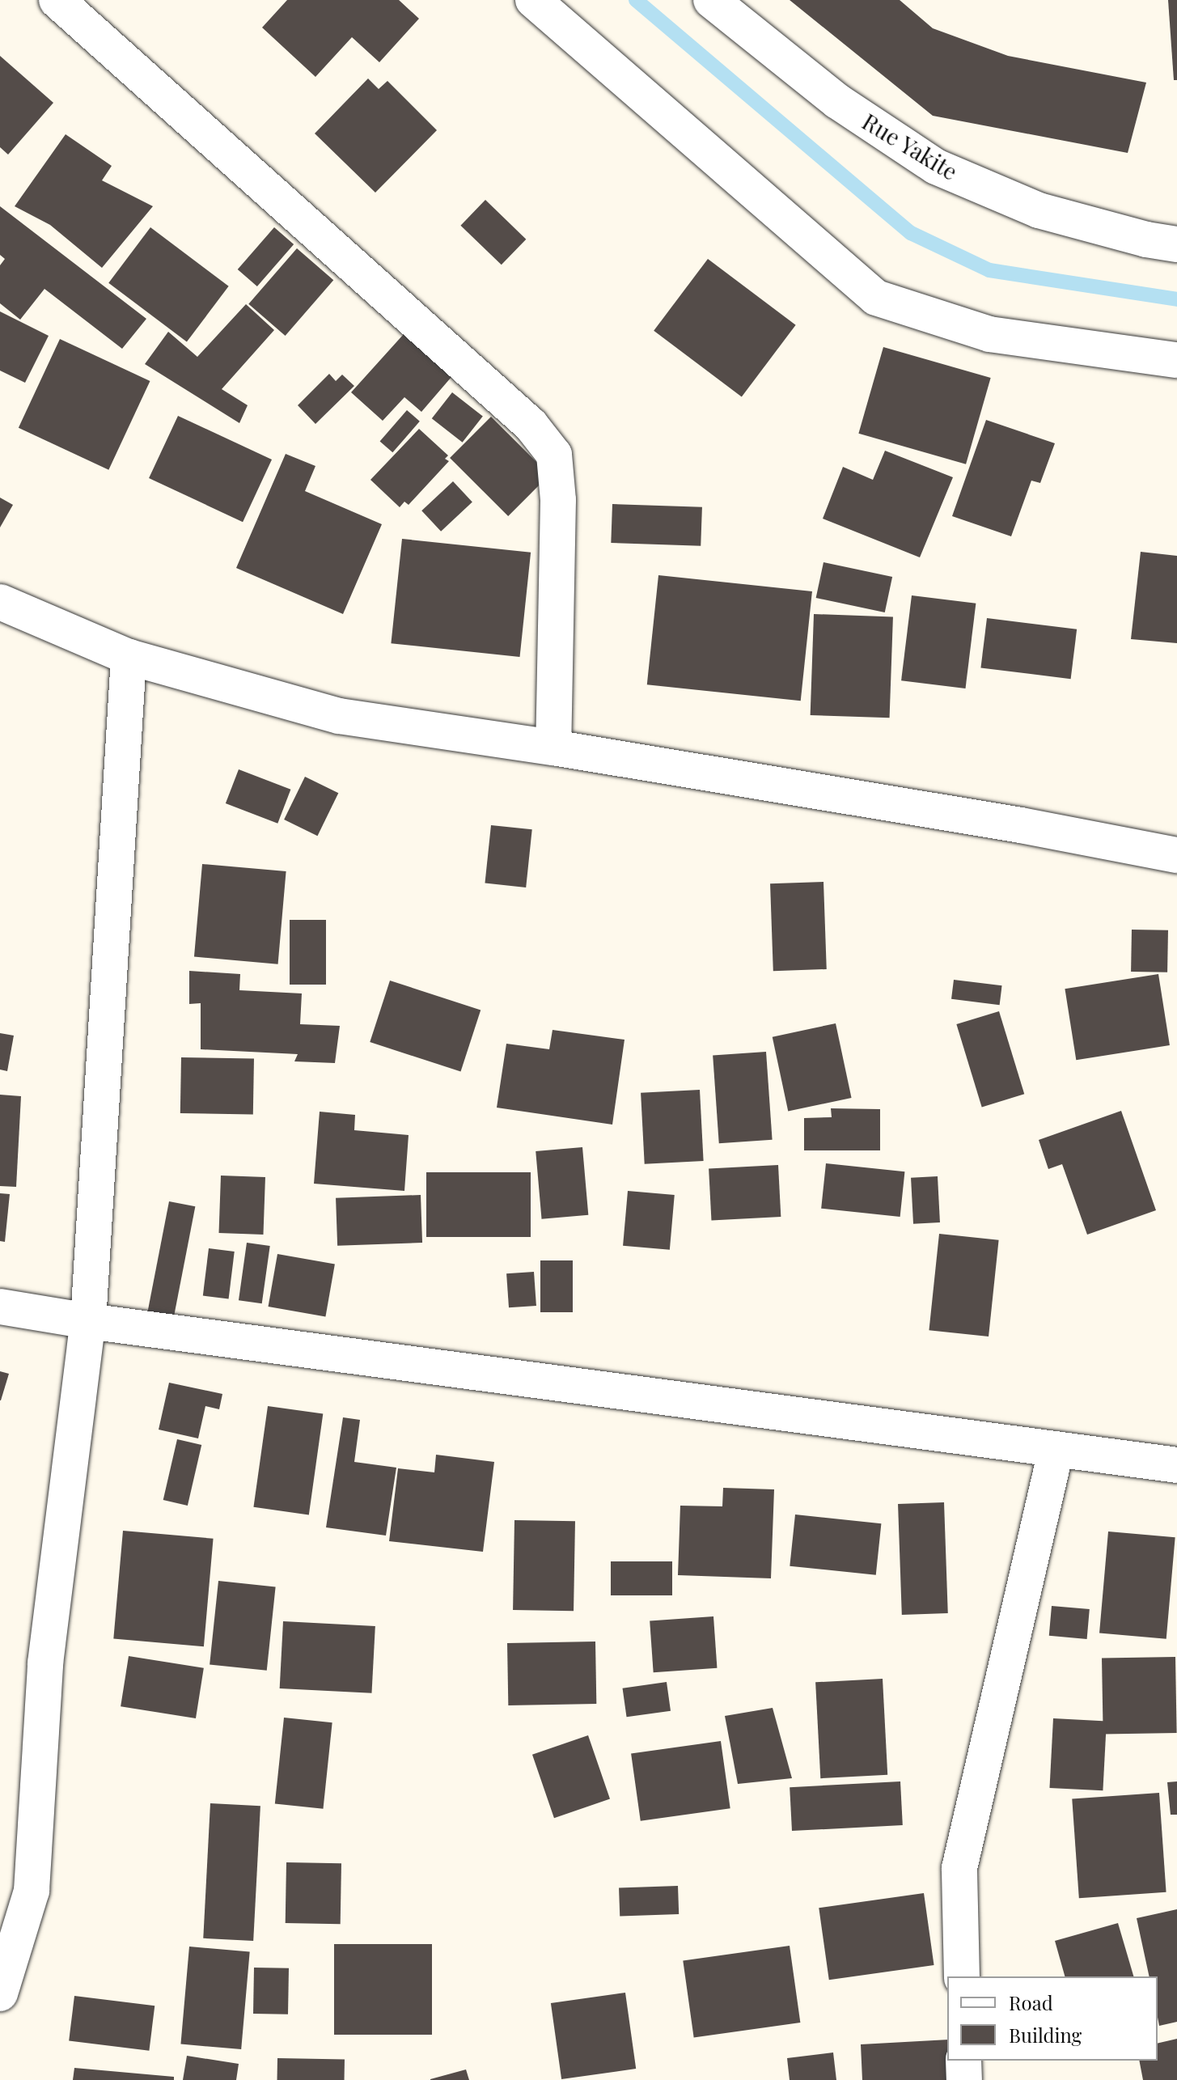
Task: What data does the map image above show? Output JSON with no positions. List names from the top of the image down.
{
  "streets": {
    "street": ["Rue Yakite"]
  },
  "legend": ["Road", "Building"]
}
